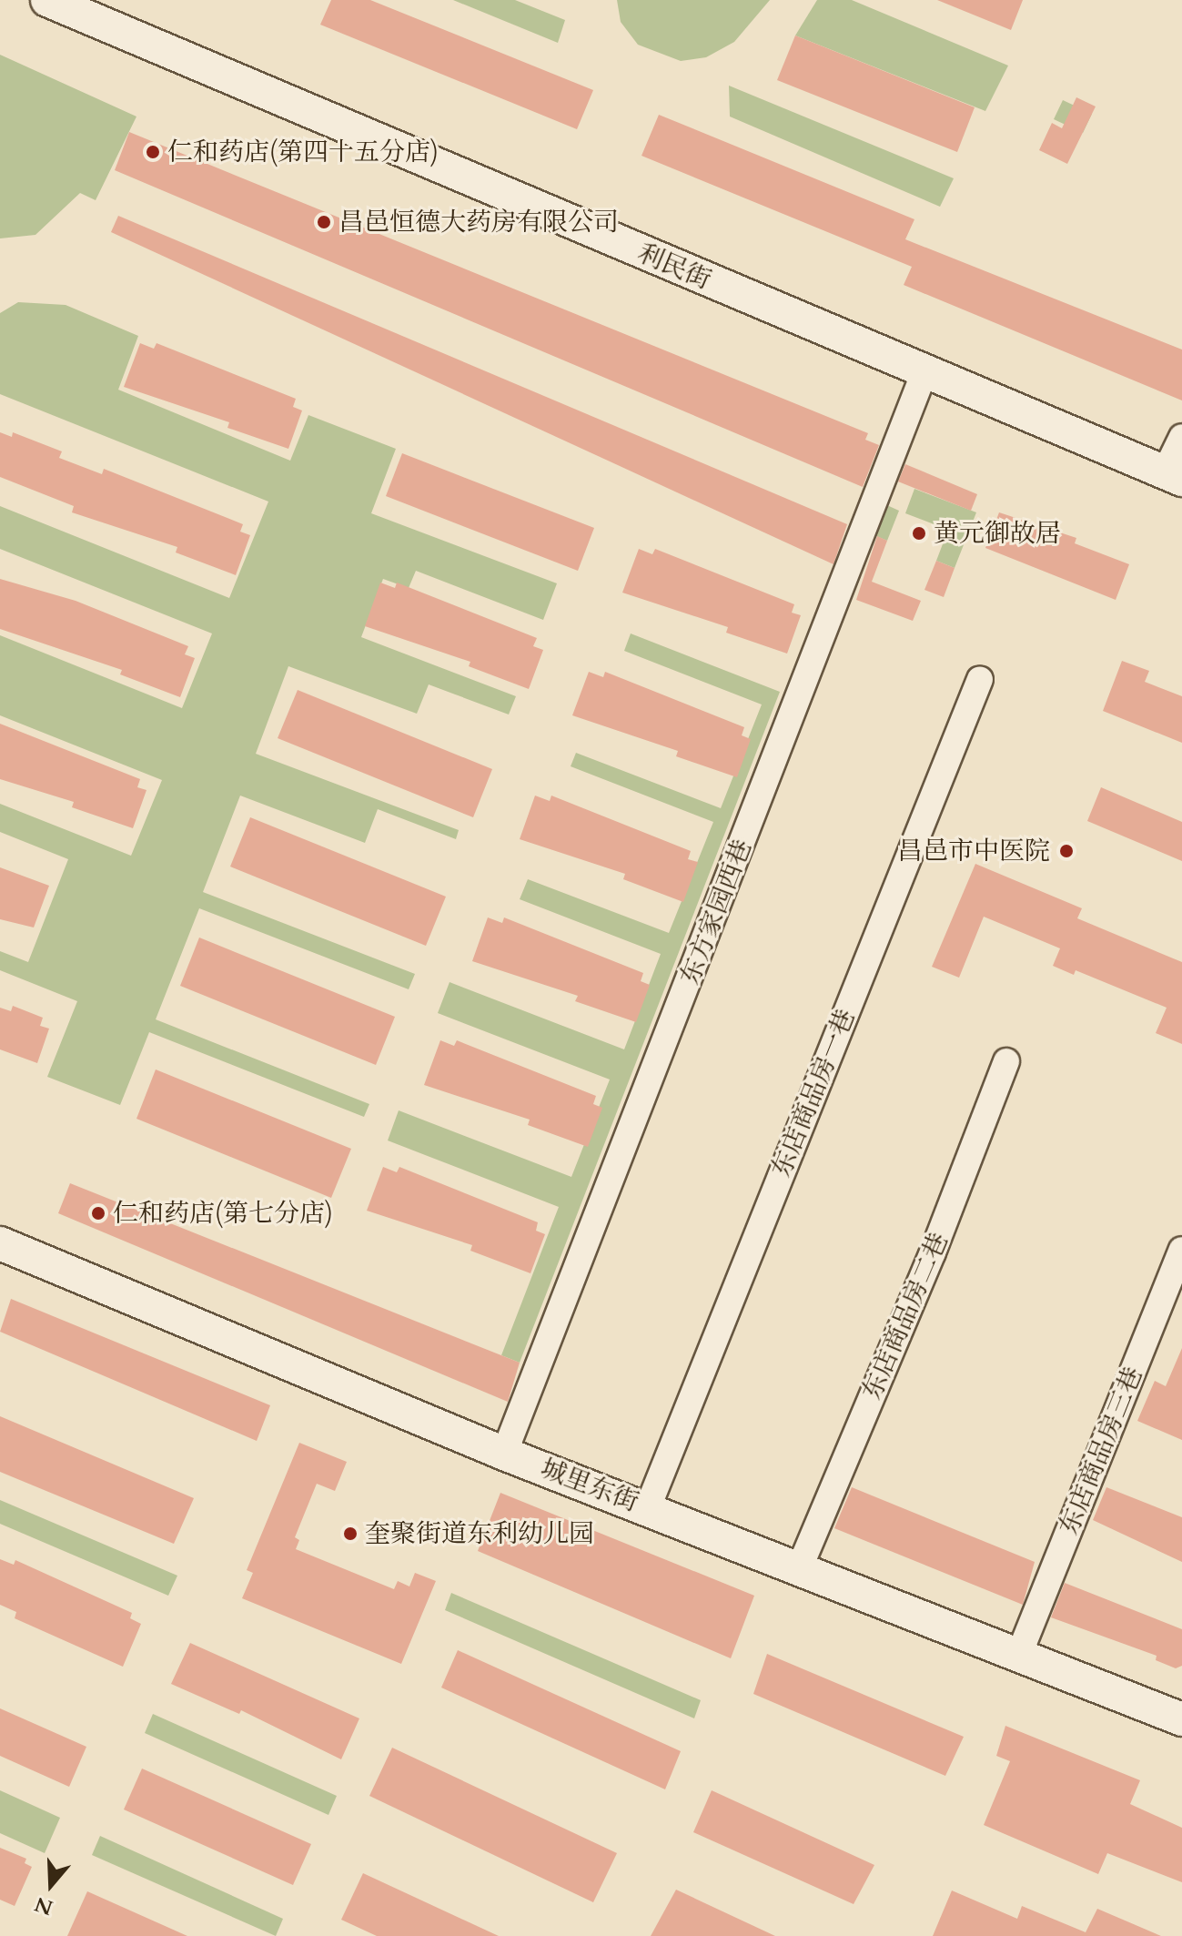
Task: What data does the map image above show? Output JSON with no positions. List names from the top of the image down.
{
  "streets": {
    "street": [
      "利民街",
      "东方家园西巷",
      "东店商品房一巷",
      "东店商品房二巷",
      "东店商品房三巷",
      "城里东街"
    ]
  },
  "crossings": [
    ["利民街", "东方家园西巷"],
    ["东方家园西巷", "城里东街"],
    ["东店商品房一巷", "城里东街"],
    ["东店商品房二巷", "城里东街"],
    ["东店商品房三巷", "城里东街"]
  ],
  "places": [
    "仁和药店(第四十五分店)",
    "昌邑恒德大药房有限公司",
    "黄元御故居",
    "昌邑市中医院",
    "仁和药店(第七分店)",
    "奎聚街道东利幼儿园"
  ],
  "north": "bottom"
}
